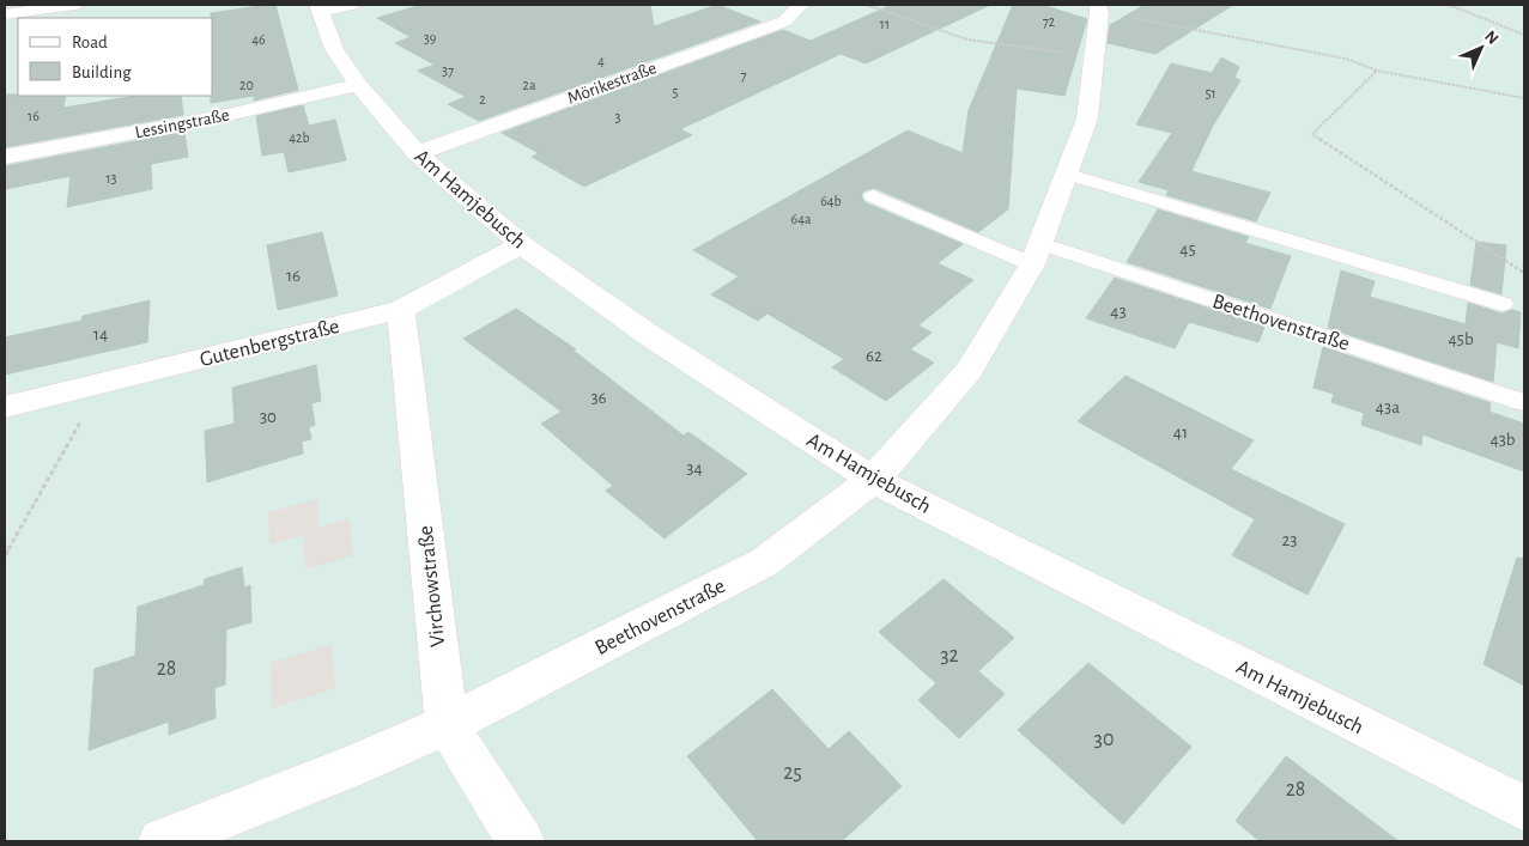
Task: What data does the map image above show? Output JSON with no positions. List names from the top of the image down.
{
  "streets": {
    "street": [
      "Mörikestraße",
      "Lessingstraße",
      "Am Hamjebusch",
      "Beethovenstraße",
      "Gutenbergstraße",
      "Virchowstraße"
    ]
  },
  "crossings": [
    ["Mörikestraße", "Am Hamjebusch"],
    ["Lessingstraße", "Am Hamjebusch"],
    ["Am Hamjebusch", "Beethovenstraße"],
    ["Am Hamjebusch", "Gutenbergstraße"],
    ["Beethovenstraße", "Virchowstraße"],
    ["Gutenbergstraße", "Virchowstraße"]
  ],
  "house_numbers": [
    "72",
    "11",
    "39",
    "46",
    "4",
    "37",
    "7",
    "20",
    "2a",
    "5",
    "51",
    "2",
    "16",
    "3",
    "42b",
    "13",
    "64b",
    "64a",
    "45",
    "16",
    "43",
    "14",
    "45b",
    "62",
    "36",
    "43a",
    "30",
    "41",
    "43b",
    "34",
    "23",
    "32",
    "28",
    "30",
    "25",
    "28"
  ],
  "legend": ["Road", "Building"],
  "north": "top right"
}
